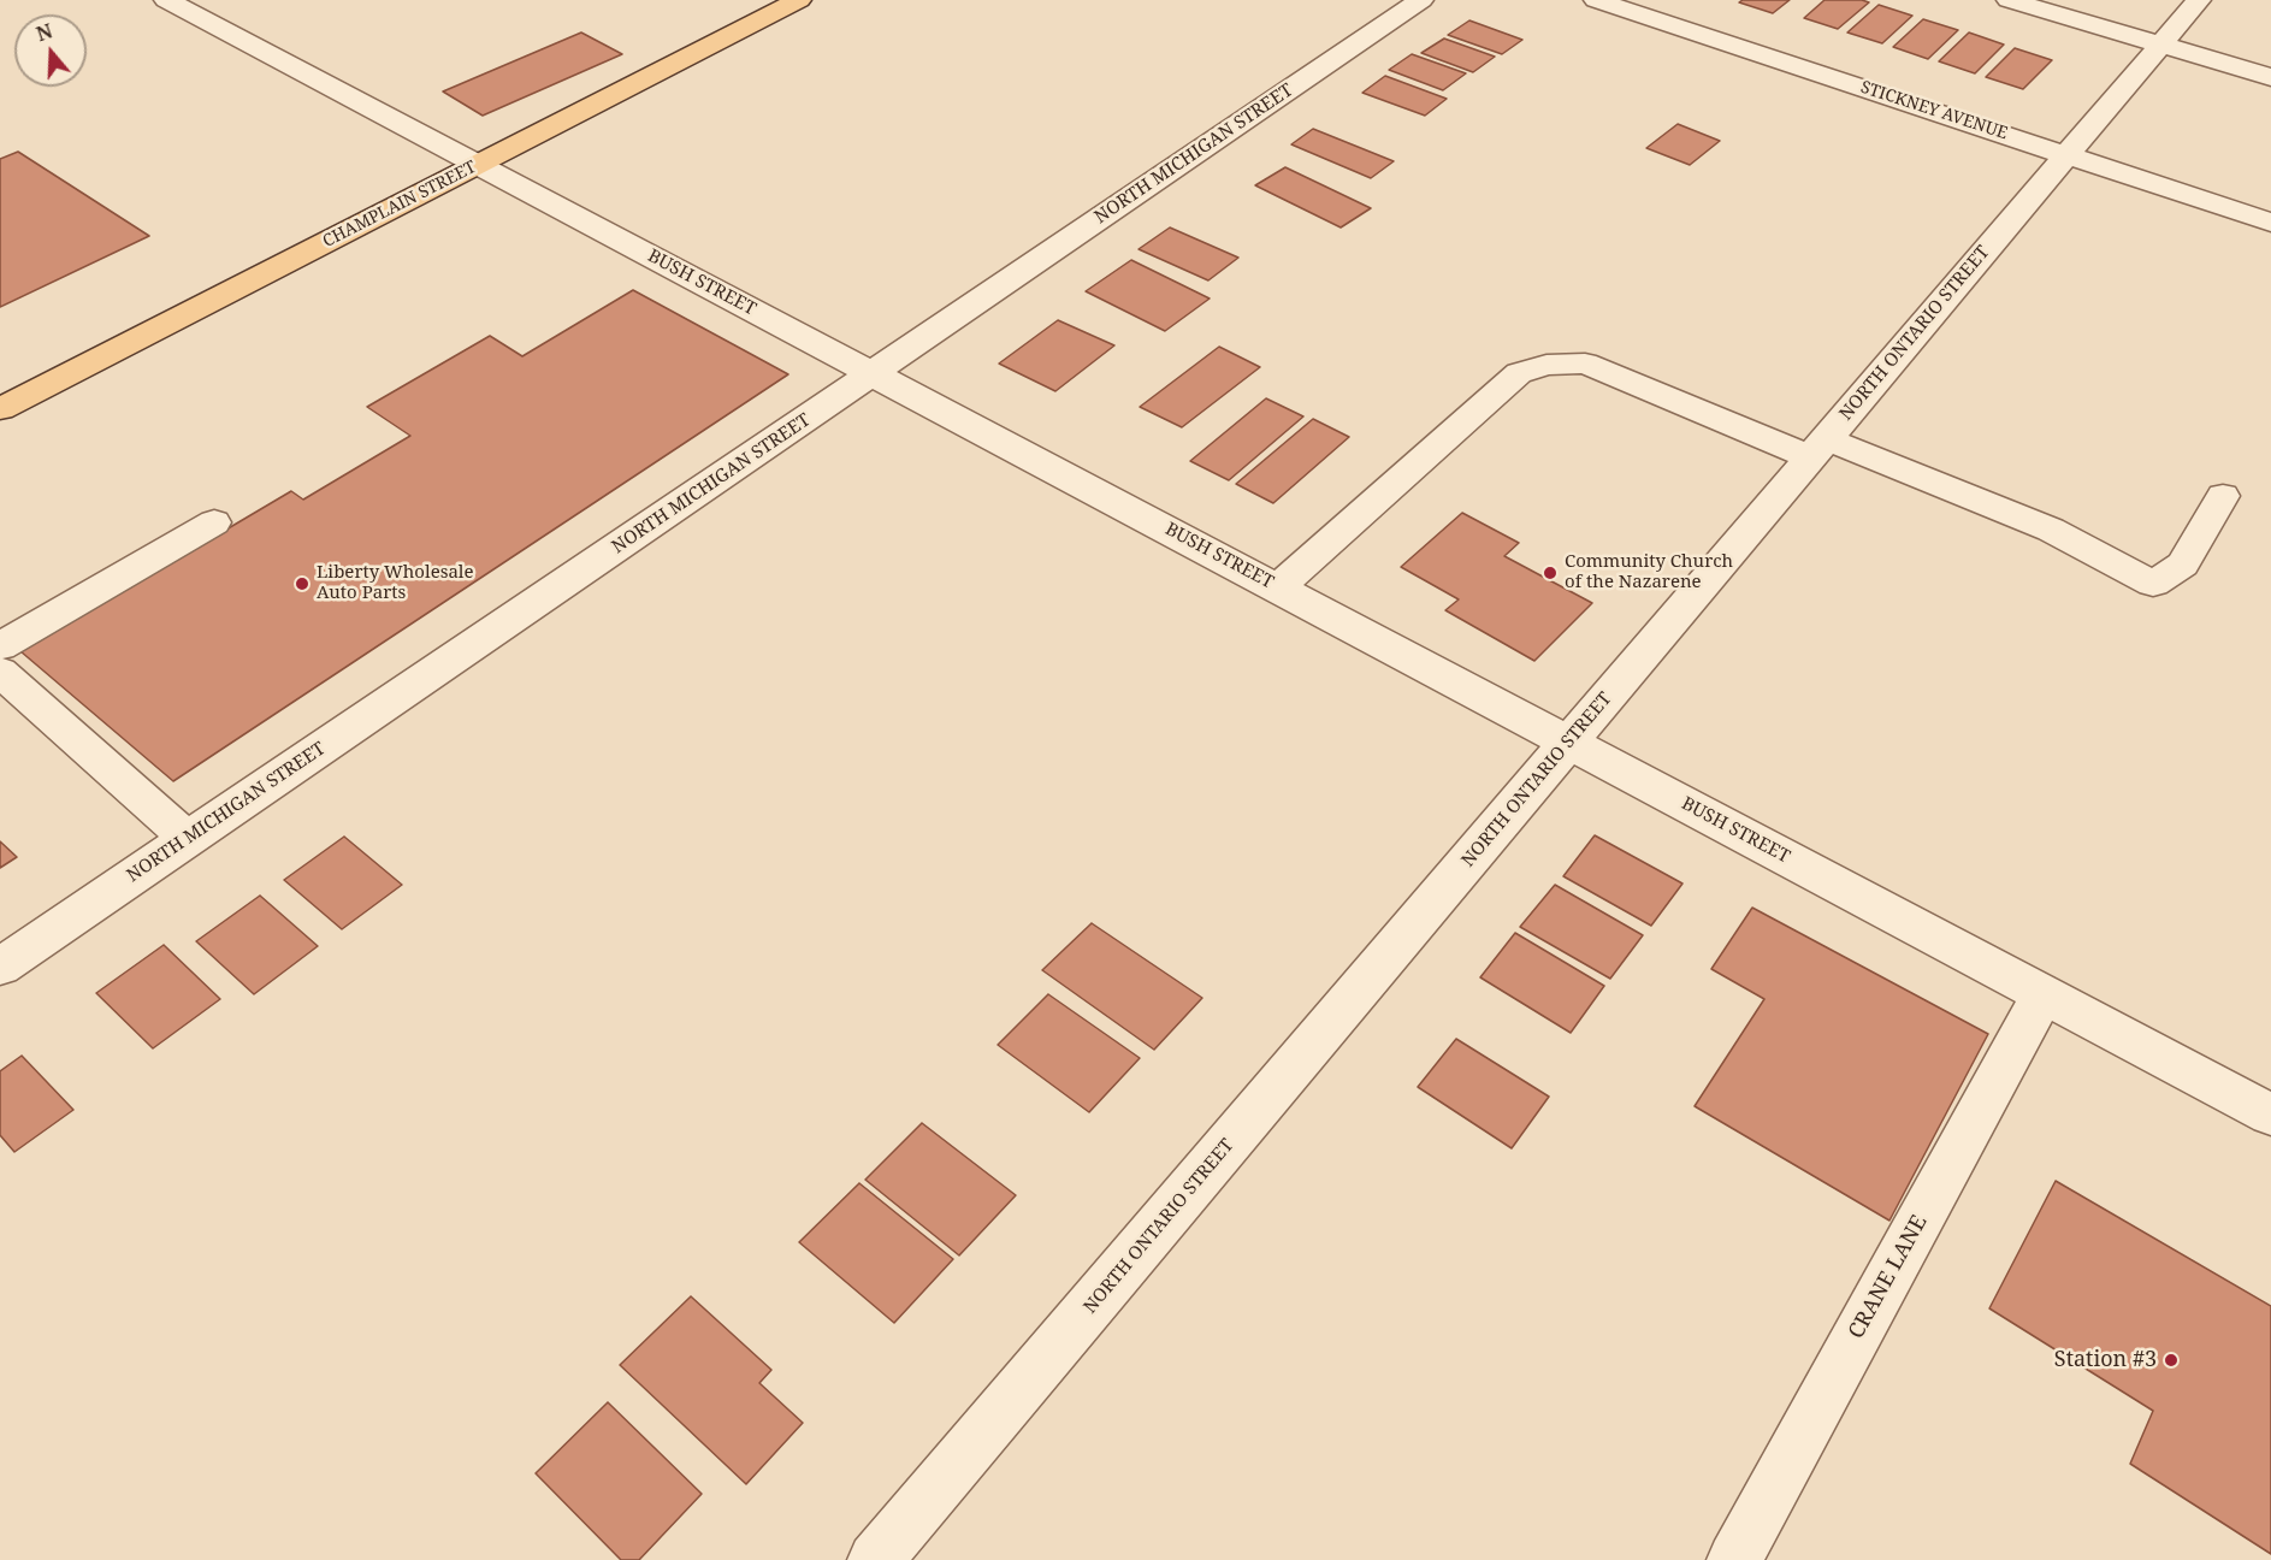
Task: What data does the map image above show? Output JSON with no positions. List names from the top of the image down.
{
  "streets": {
    "main road": ["CHAMPLAIN STREET"],
    "street": [
      "STICKNEY AVENUE",
      "NORTH MICHIGAN STREET",
      "BUSH STREET",
      "NORTH ONTARIO STREET",
      "CRANE LANE"
    ]
  },
  "crossings": [
    ["STICKNEY AVENUE", "NORTH ONTARIO STREET"],
    ["NORTH MICHIGAN STREET", "BUSH STREET"],
    ["CHAMPLAIN STREET", "BUSH STREET"],
    ["BUSH STREET", "NORTH ONTARIO STREET"],
    ["BUSH STREET", "CRANE LANE"]
  ],
  "places": ["Community Church of the Nazarene", "Liberty Wholesale Auto Parts", "Station #3"],
  "north": "top"
}
